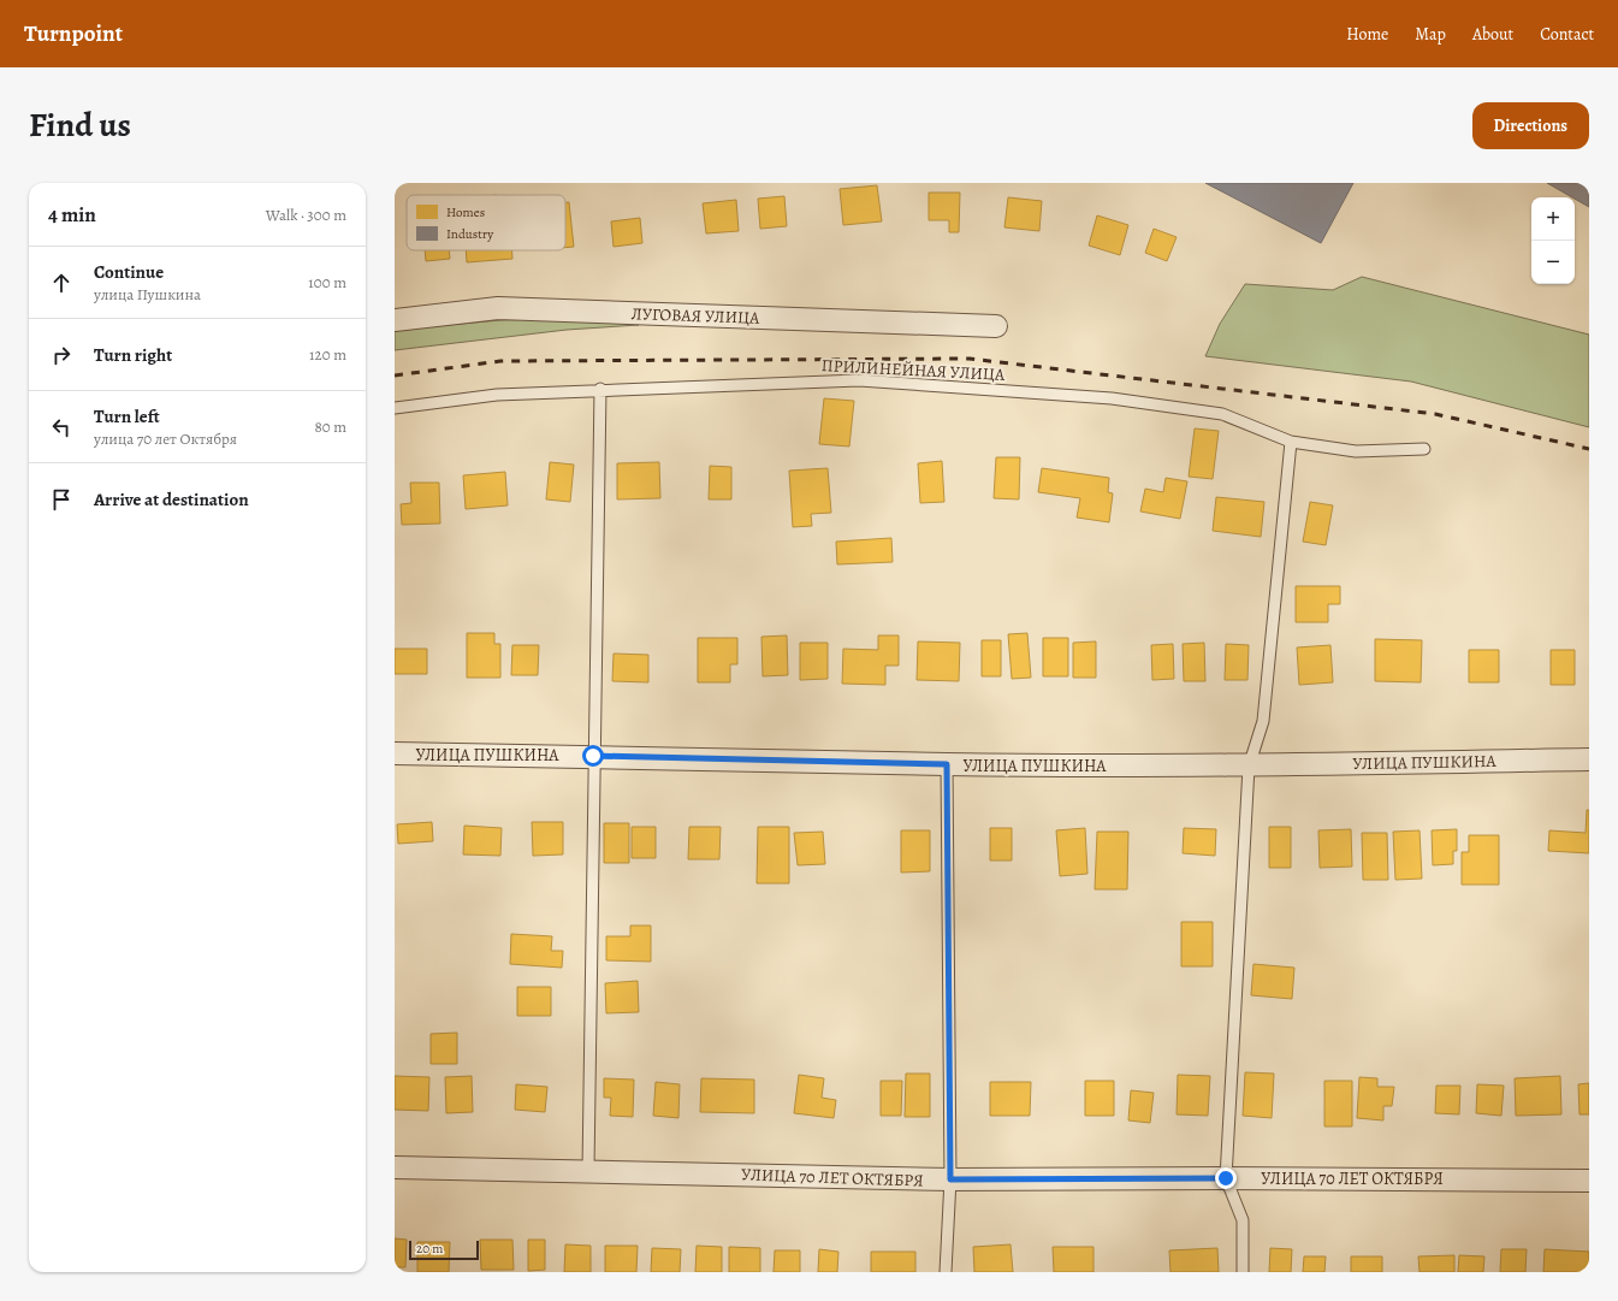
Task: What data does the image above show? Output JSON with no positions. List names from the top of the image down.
{
  "streets": {
    "street": ["ЛУГОВАЯ УЛИЦА", "УЛИЦА ПУШКИНА", "УЛИЦА 70 ЛЕТ ОКТЯБРЯ"],
    "lane": ["ПРИЛИНЕЙНАЯ УЛИЦА"]
  },
  "legend": ["Homes", "Industry"],
  "scale_bar": "20 m",
  "page": {
    "header": "Turnpoint",
    "nav": [
      "Home",
      "Map",
      "About",
      "Contact"
    ],
    "title": "Find us",
    "buttons": "Directions",
    "heading": ["4 min", "Walk · 300 m"],
    "map_buttons": ["+", "−"],
    "list": [
      ["Continue", "улица Пушкина", "100 m"],
      ["Turn right", "120 m"],
      ["Turn left", "улица 70 лет Октября", "80 m"],
      "Arrive at destination"
    ],
    "scale": "20 m"
  }
}
